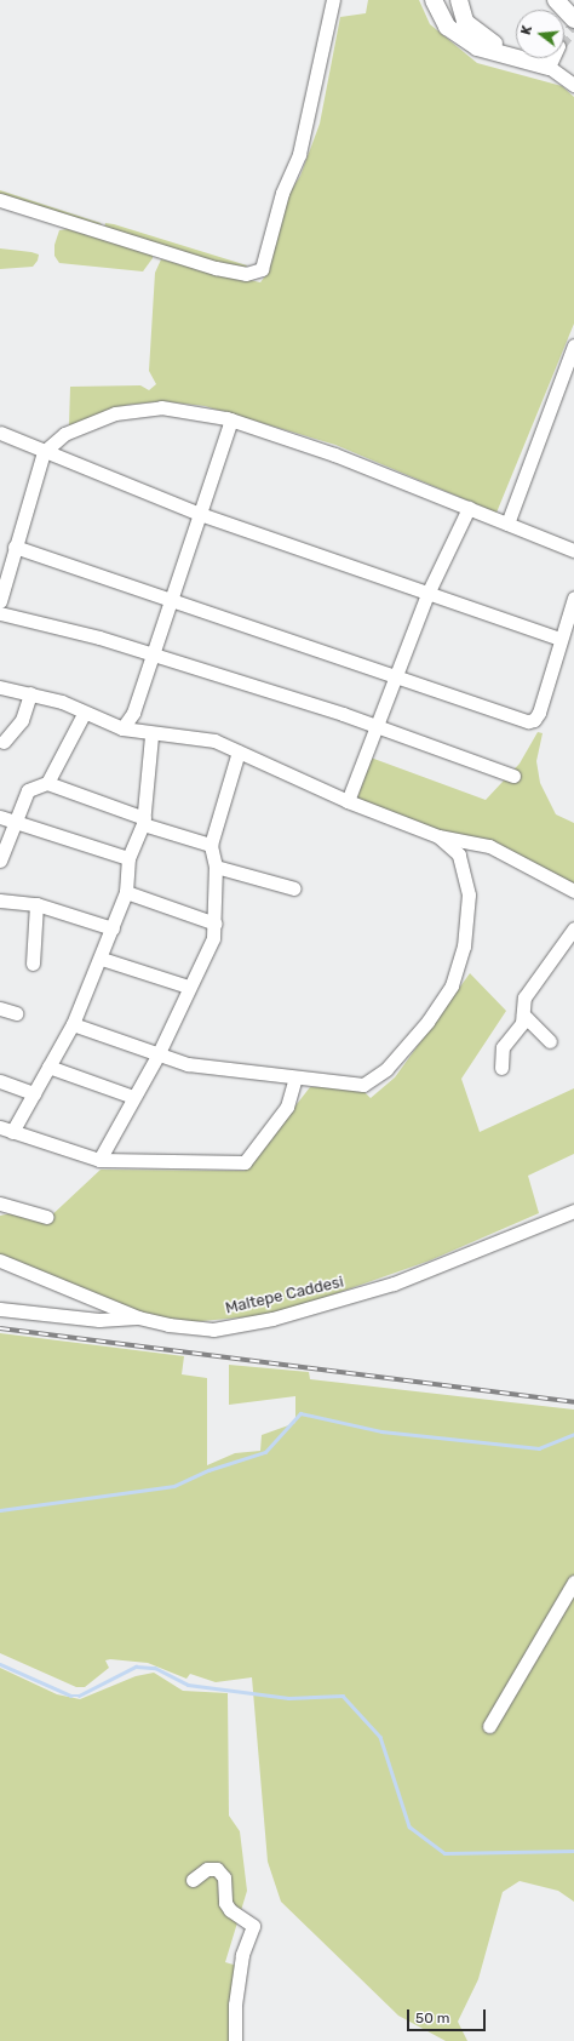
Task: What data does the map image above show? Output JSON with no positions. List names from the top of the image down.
{
  "streets": {
    "street": ["Maltepe Caddesi"]
  },
  "scale_bar": "50 m",
  "north": "left"
}
